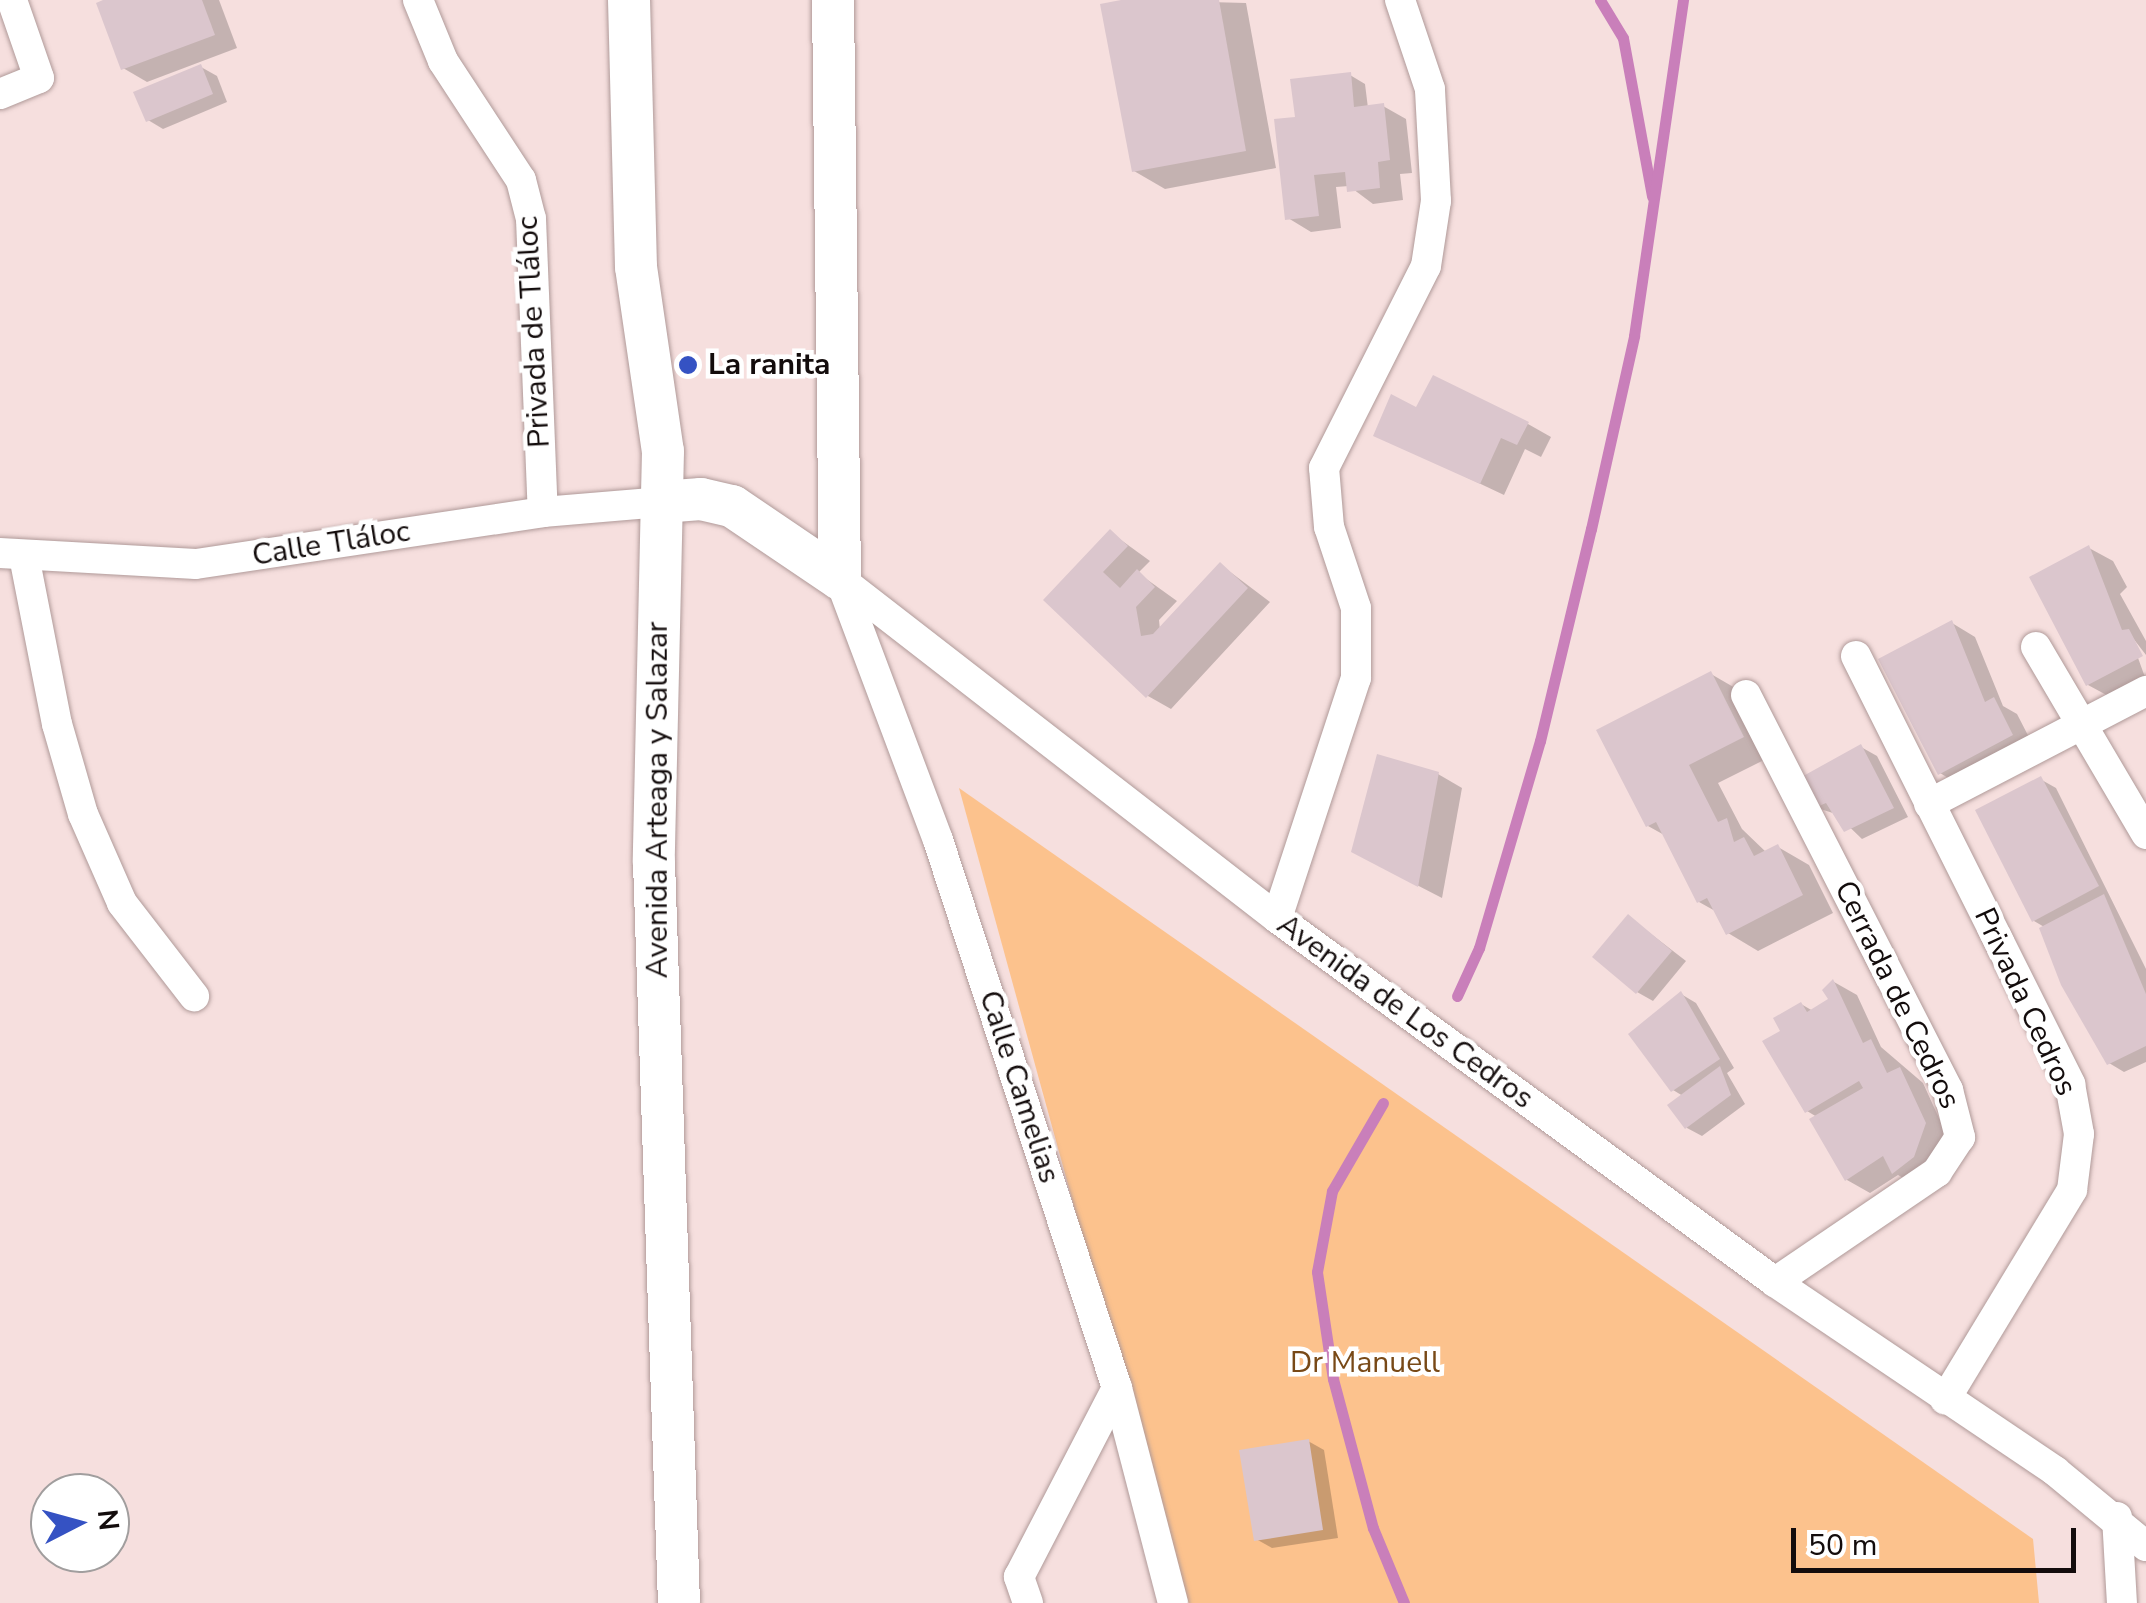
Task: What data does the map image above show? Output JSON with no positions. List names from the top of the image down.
{
  "streets": {
    "street": [
      "Privada de Tláloc",
      "Calle Tláloc",
      "Avenida Arteaga y Salazar",
      "Cerrada de Cedros",
      "Privada Cedros",
      "Avenida de Los Cedros",
      "Calle Camelias"
    ]
  },
  "crossings": [
    ["Privada de Tláloc", "Calle Tláloc"],
    ["Calle Tláloc", "Avenida Arteaga y Salazar"],
    ["Calle Tláloc", "Avenida de Los Cedros"],
    ["Avenida Arteaga y Salazar", "Avenida de Los Cedros"],
    ["Cerrada de Cedros", "Avenida de Los Cedros"],
    ["Privada Cedros", "Avenida de Los Cedros"],
    ["Avenida de Los Cedros", "Calle Camelias"]
  ],
  "parks": ["Dr Manuell"],
  "places": ["La ranita"],
  "scale_bar": "50 m",
  "north": "right"
}
